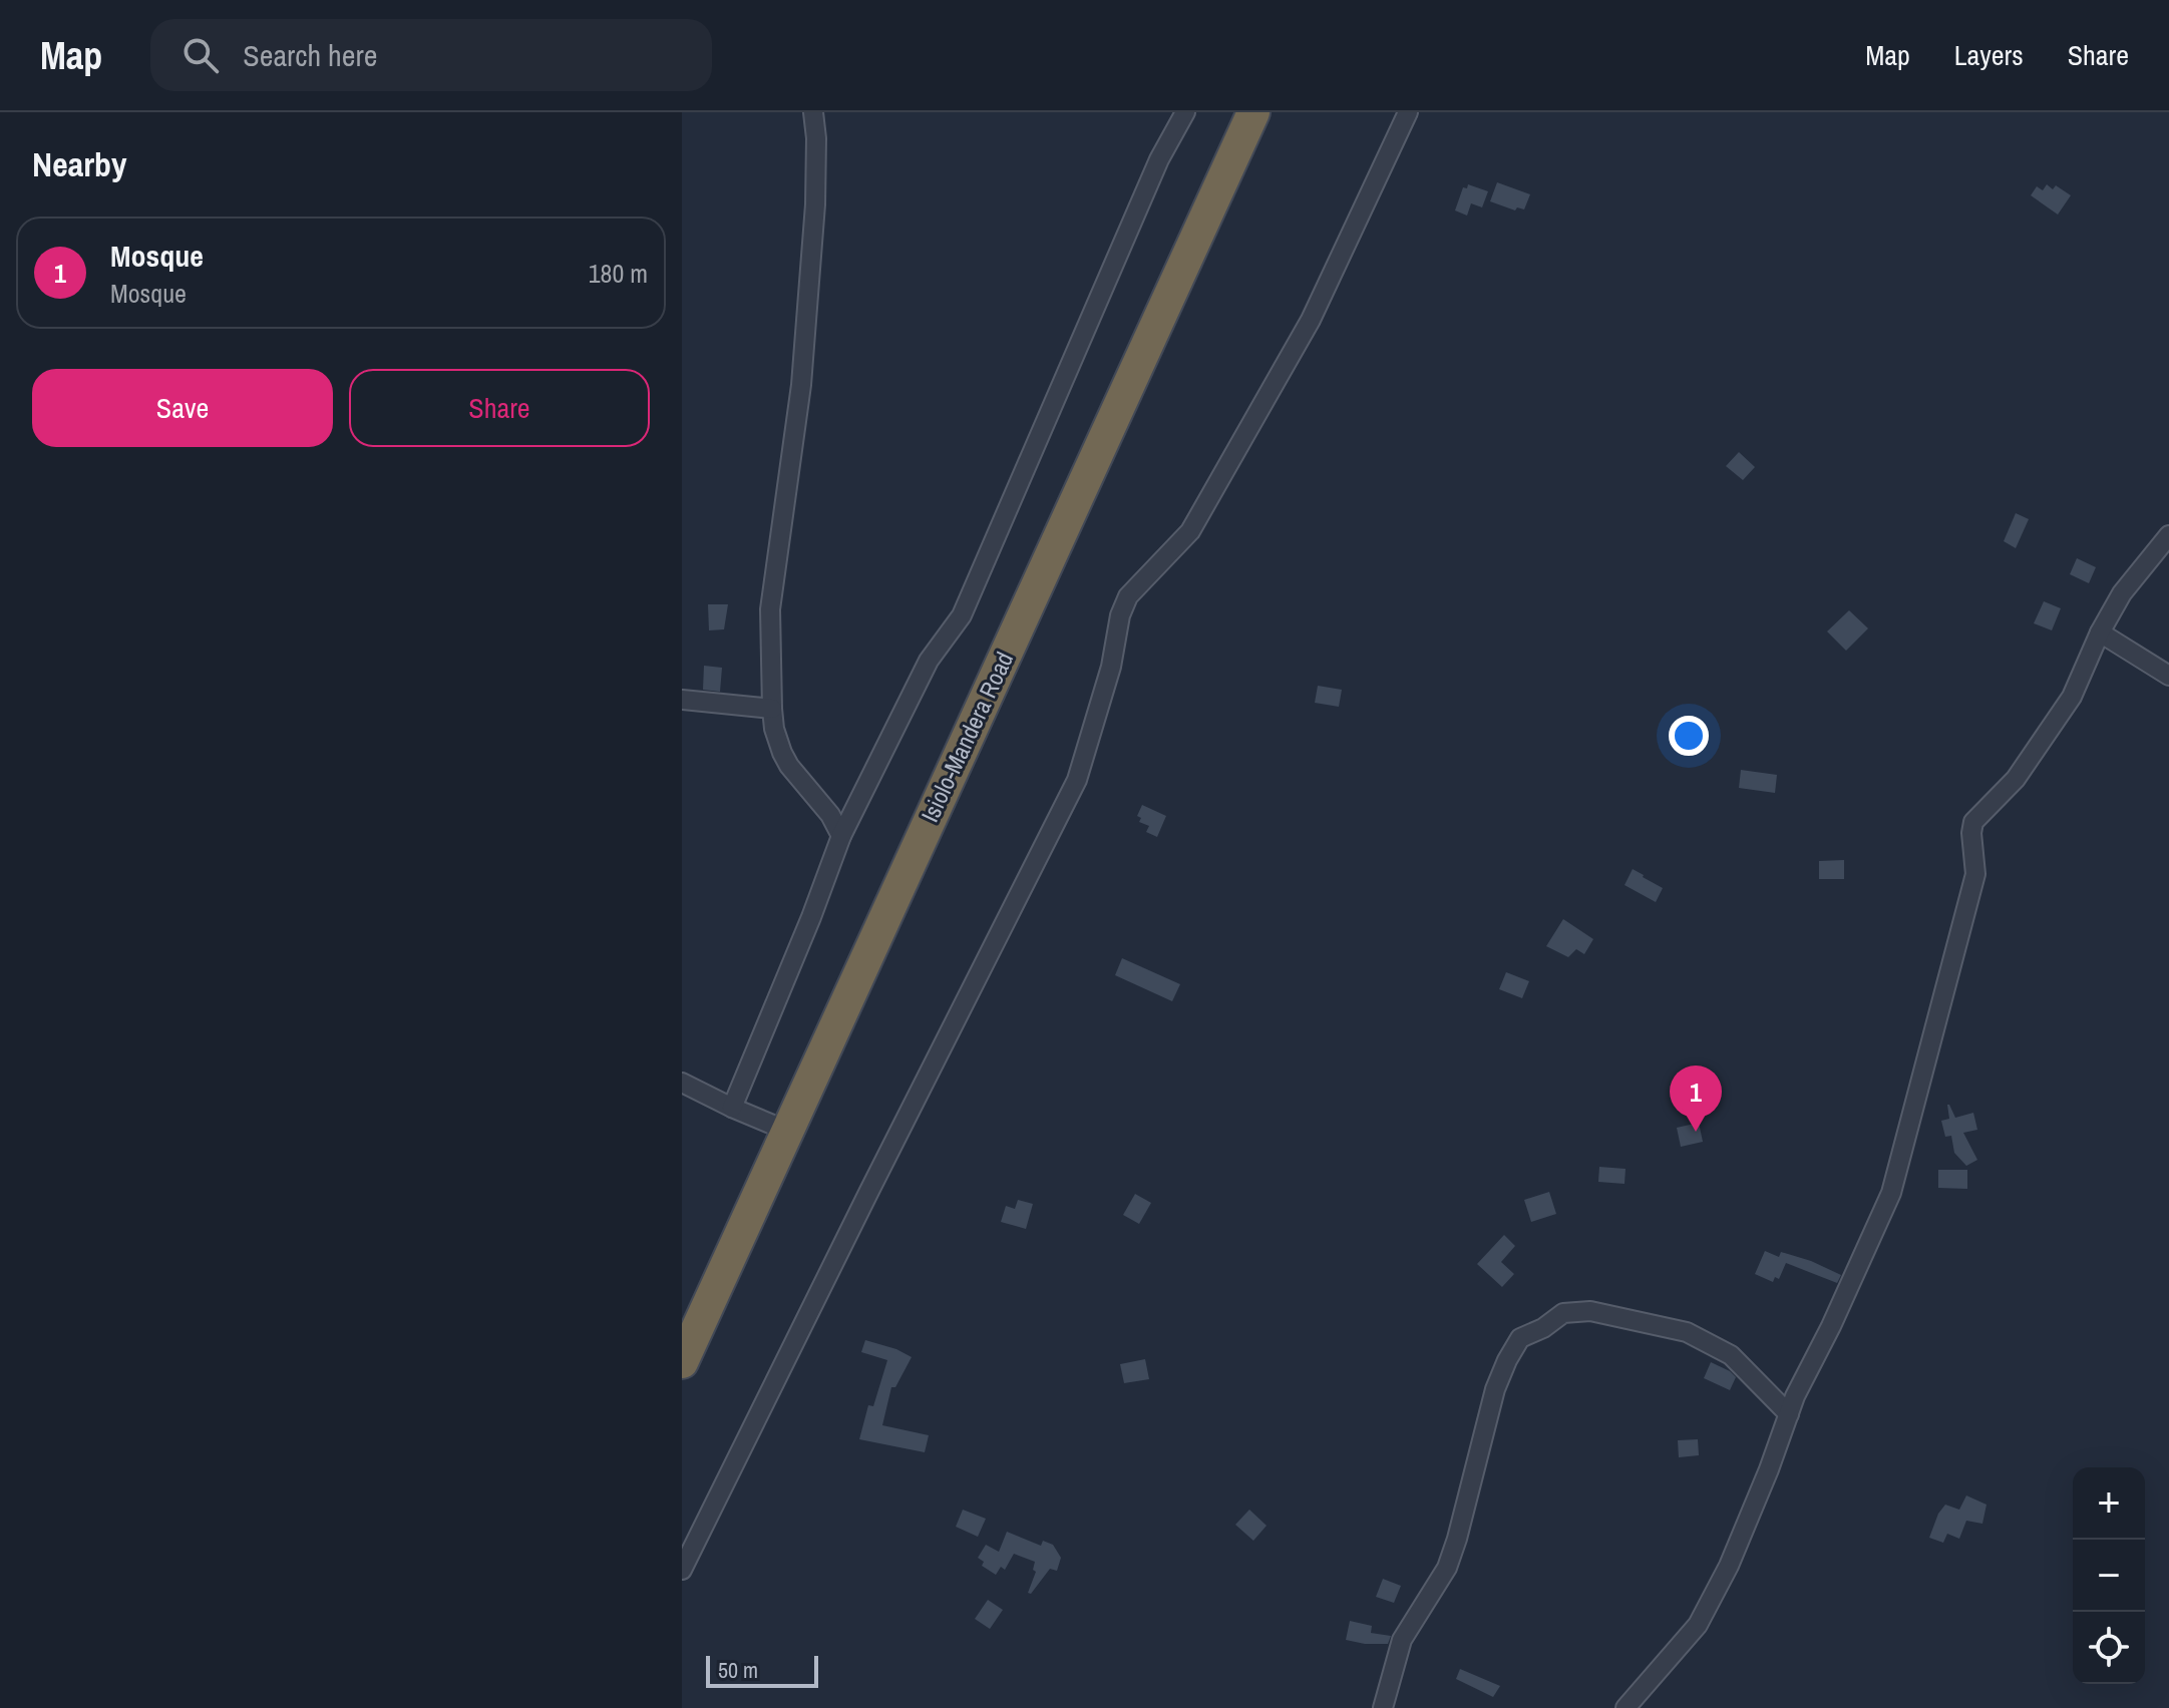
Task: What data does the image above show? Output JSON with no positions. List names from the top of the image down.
{
  "streets": {
    "highway": ["Isiolo-Mandera Road"]
  },
  "scale_bar": "50 m",
  "page": {
    "header": "Map",
    "search": "Search here",
    "nav": ["Map", "Layers", "Share"],
    "heading": "Nearby",
    "list": [
      {
        "mark": "1",
        "name": "Mosque",
        "note": "Mosque",
        "value": "180 m"
      }
    ],
    "buttons": ["Save", "Share"],
    "pins": "1",
    "map_buttons": ["+", "−"],
    "scale": "50 m"
  }
}
